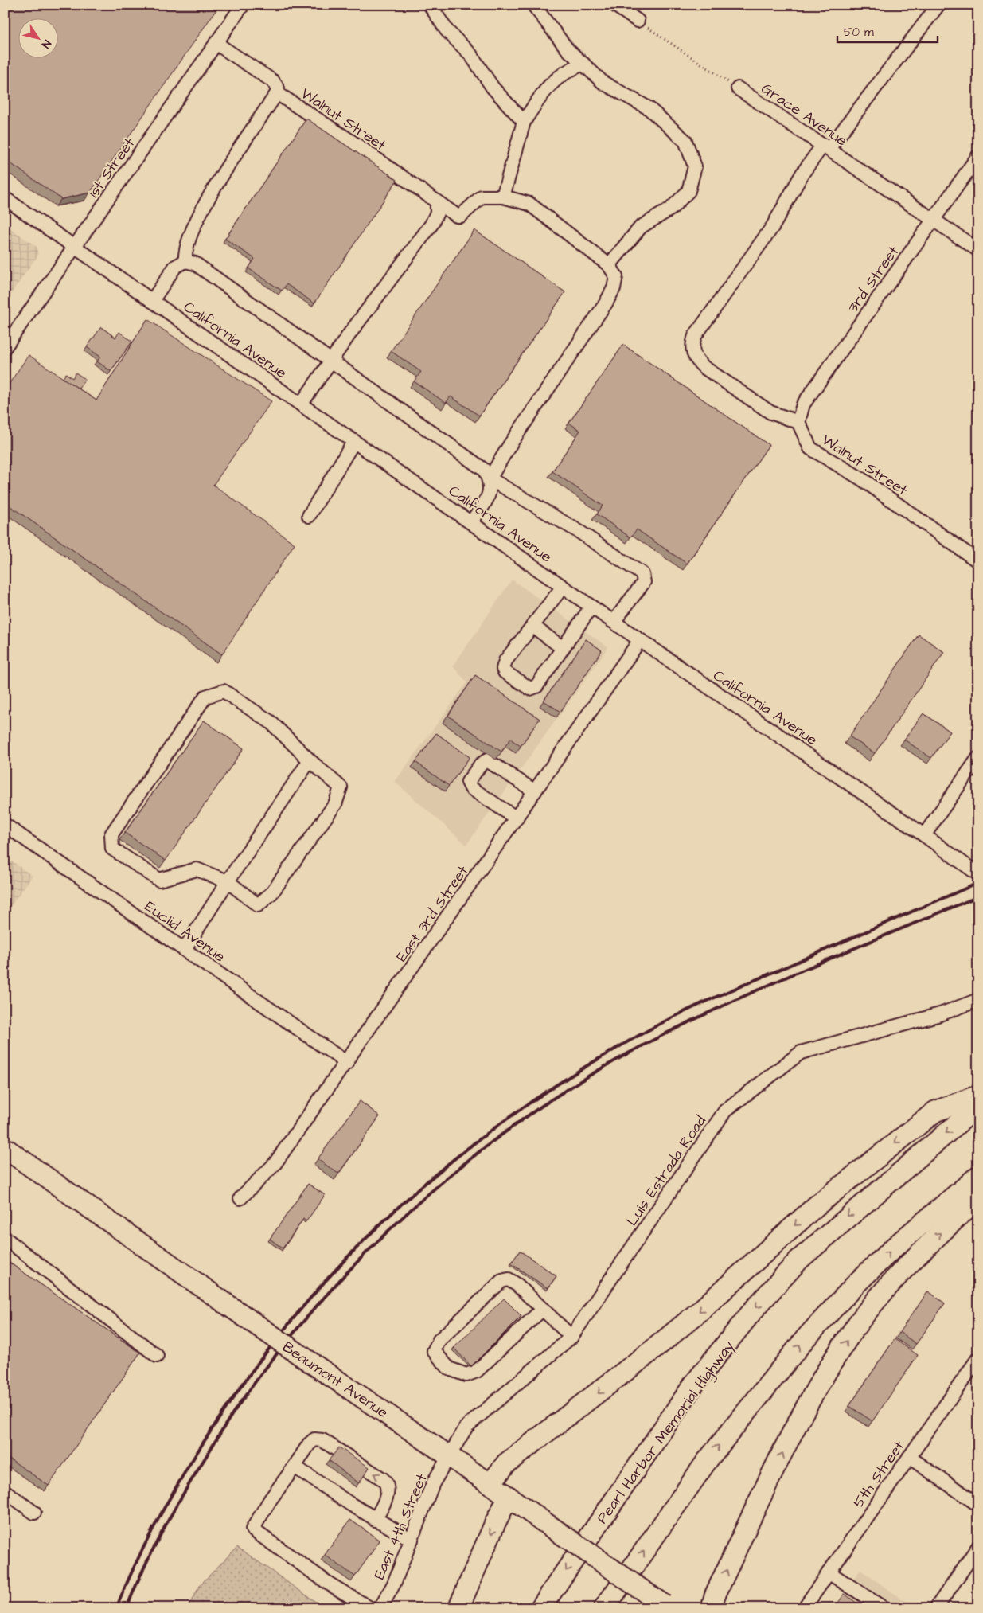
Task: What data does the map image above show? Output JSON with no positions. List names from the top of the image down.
{
  "streets": {
    "highway": ["Beaumont Avenue", "Pearl Harbor Memorial Highway"],
    "street": [
      "Grace Avenue",
      "Walnut Street",
      "1st Street",
      "3rd Street",
      "California Avenue",
      "East 3rd Street",
      "Euclid Avenue",
      "Luis Estrada Road",
      "5th Street",
      "East 4th Street"
    ]
  },
  "crossings": [
    ["Grace Avenue", "3rd Street"],
    ["Walnut Street", "1st Street"],
    ["Walnut Street", "3rd Street"],
    ["1st Street", "California Avenue"],
    ["California Avenue", "East 3rd Street"],
    ["East 3rd Street", "Euclid Avenue"],
    ["Luis Estrada Road", "Beaumont Avenue"],
    ["Luis Estrada Road", "East 4th Street"],
    ["Beaumont Avenue", "East 4th Street"]
  ],
  "scale_bar": "50 m",
  "north": "bottom right"
}
